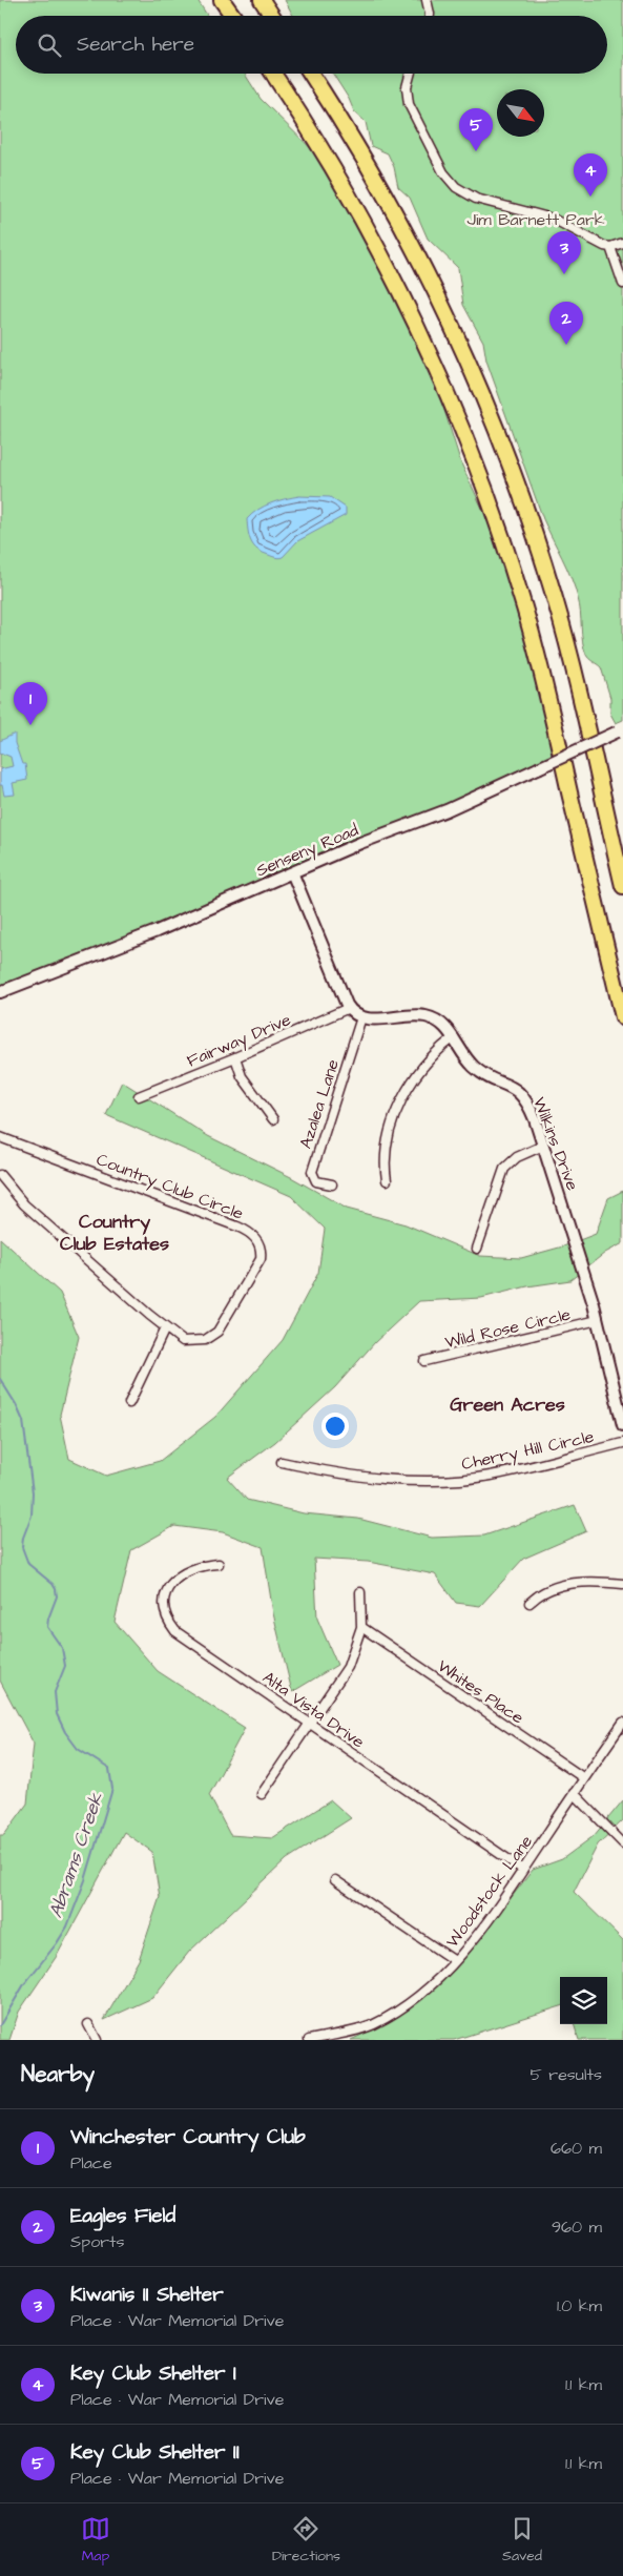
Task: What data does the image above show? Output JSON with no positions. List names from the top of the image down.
{
  "streets": {
    "street": [
      "Senseny Road",
      "Fairway Drive",
      "Azalea Lane",
      "Wilkins Drive",
      "Country Club Circle",
      "Wild Rose Circle",
      "Cherry Hill Circle",
      "Whites Place",
      "Alta Vista Drive",
      "Woodstock Lane"
    ]
  },
  "crossings": [
    ["Azalea Lane", "Wilkins Drive"],
    ["Wilkins Drive", "Wild Rose Circle"],
    ["Whites Place", "Woodstock Lane"],
    ["Alta Vista Drive", "Woodstock Lane"]
  ],
  "districts": ["Country Club Estates", "Green Acres"],
  "water": ["Abrams Creek"],
  "parks": ["Jim Barnett Park"],
  "north": "bottom right",
  "page": {
    "search": "Search here",
    "pins": [
      "5",
      "4",
      "3",
      "2",
      "1"
    ],
    "heading": ["Nearby", "5 results"],
    "list": [
      {
        "mark": "1",
        "name": "Winchester Country Club",
        "note": "Place",
        "value": "660 m"
      },
      {
        "mark": "2",
        "name": "Eagles Field",
        "note": "Sports",
        "value": "960 m"
      },
      {
        "mark": "3",
        "name": "Kiwanis II Shelter",
        "note": "Place · War Memorial Drive",
        "value": "1.0 km"
      },
      {
        "mark": "4",
        "name": "Key Club Shelter I",
        "note": "Place · War Memorial Drive",
        "value": "1.1 km"
      },
      {
        "mark": "5",
        "name": "Key Club Shelter II",
        "note": "Place · War Memorial Drive",
        "value": "1.1 km"
      }
    ],
    "nav": ["Map", "Directions", "Saved"]
  }
}
